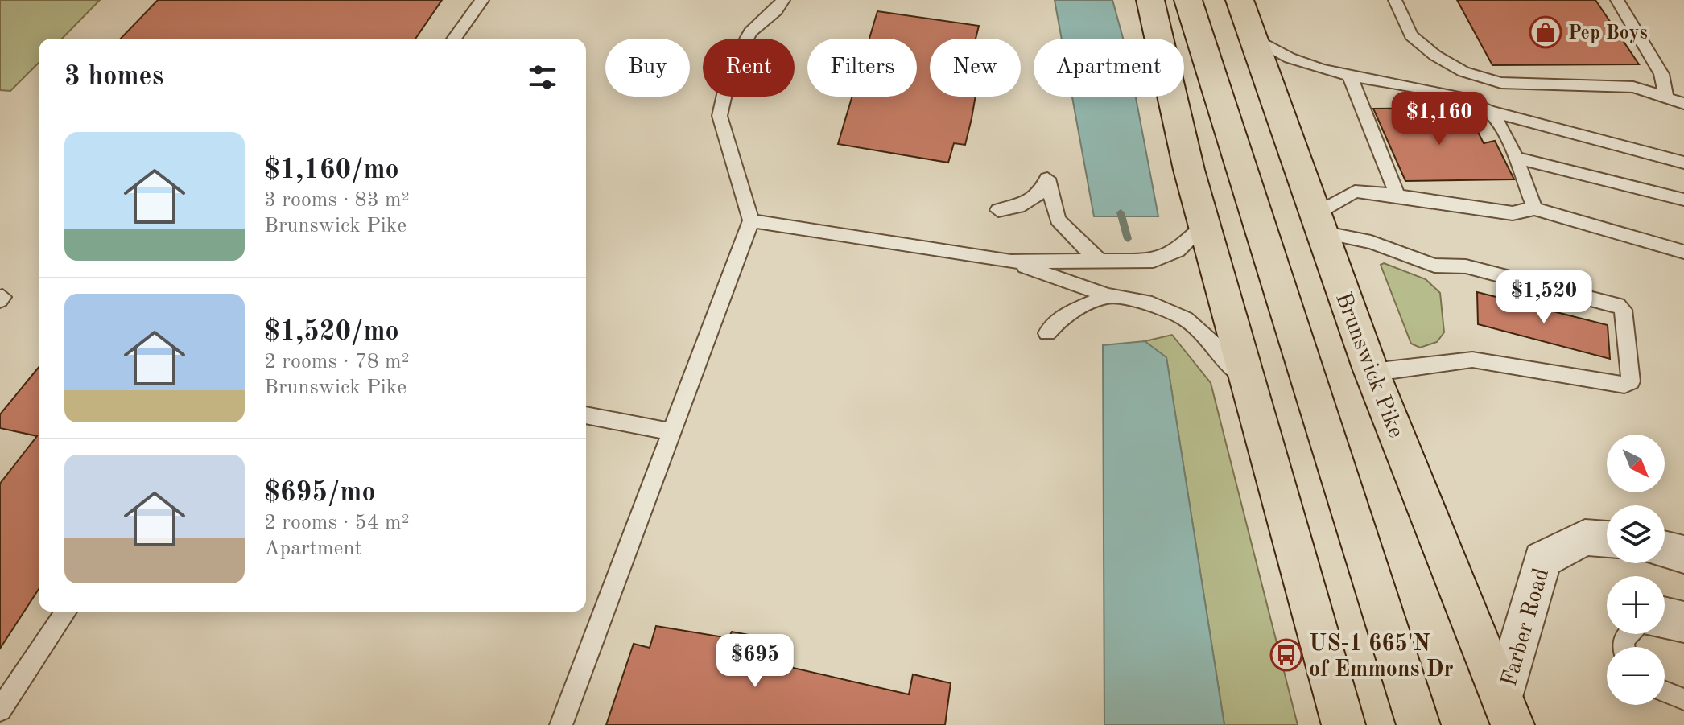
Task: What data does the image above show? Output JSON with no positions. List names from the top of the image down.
{
  "streets": {
    "highway": ["Brunswick Pike"],
    "street": ["Farber Road"]
  },
  "crossings": [
    ["Brunswick Pike", "Farber Road"]
  ],
  "places": {
    "shop": ["Pep Boys"],
    "bus stop": ["US-1 665'N of Emmons Dr"]
  },
  "north": "bottom right",
  "page": {
    "chip": [
      "Buy",
      "Rent",
      "Filters",
      "New",
      "Apartment"
    ],
    "heading": "3 homes",
    "price": ["$1,160", "$1,520", "$695"],
    "list": [
      {
        "name": "$1,160/mo",
        "note": "3 rooms · 83 m² · Brunswick Pike"
      },
      {
        "name": "$1,520/mo",
        "note": "2 rooms · 78 m² · Brunswick Pike"
      },
      {
        "name": "$695/mo",
        "note": "2 rooms · 54 m² · Apartment"
      }
    ],
    "map_buttons": ["+", "−"]
  }
}
